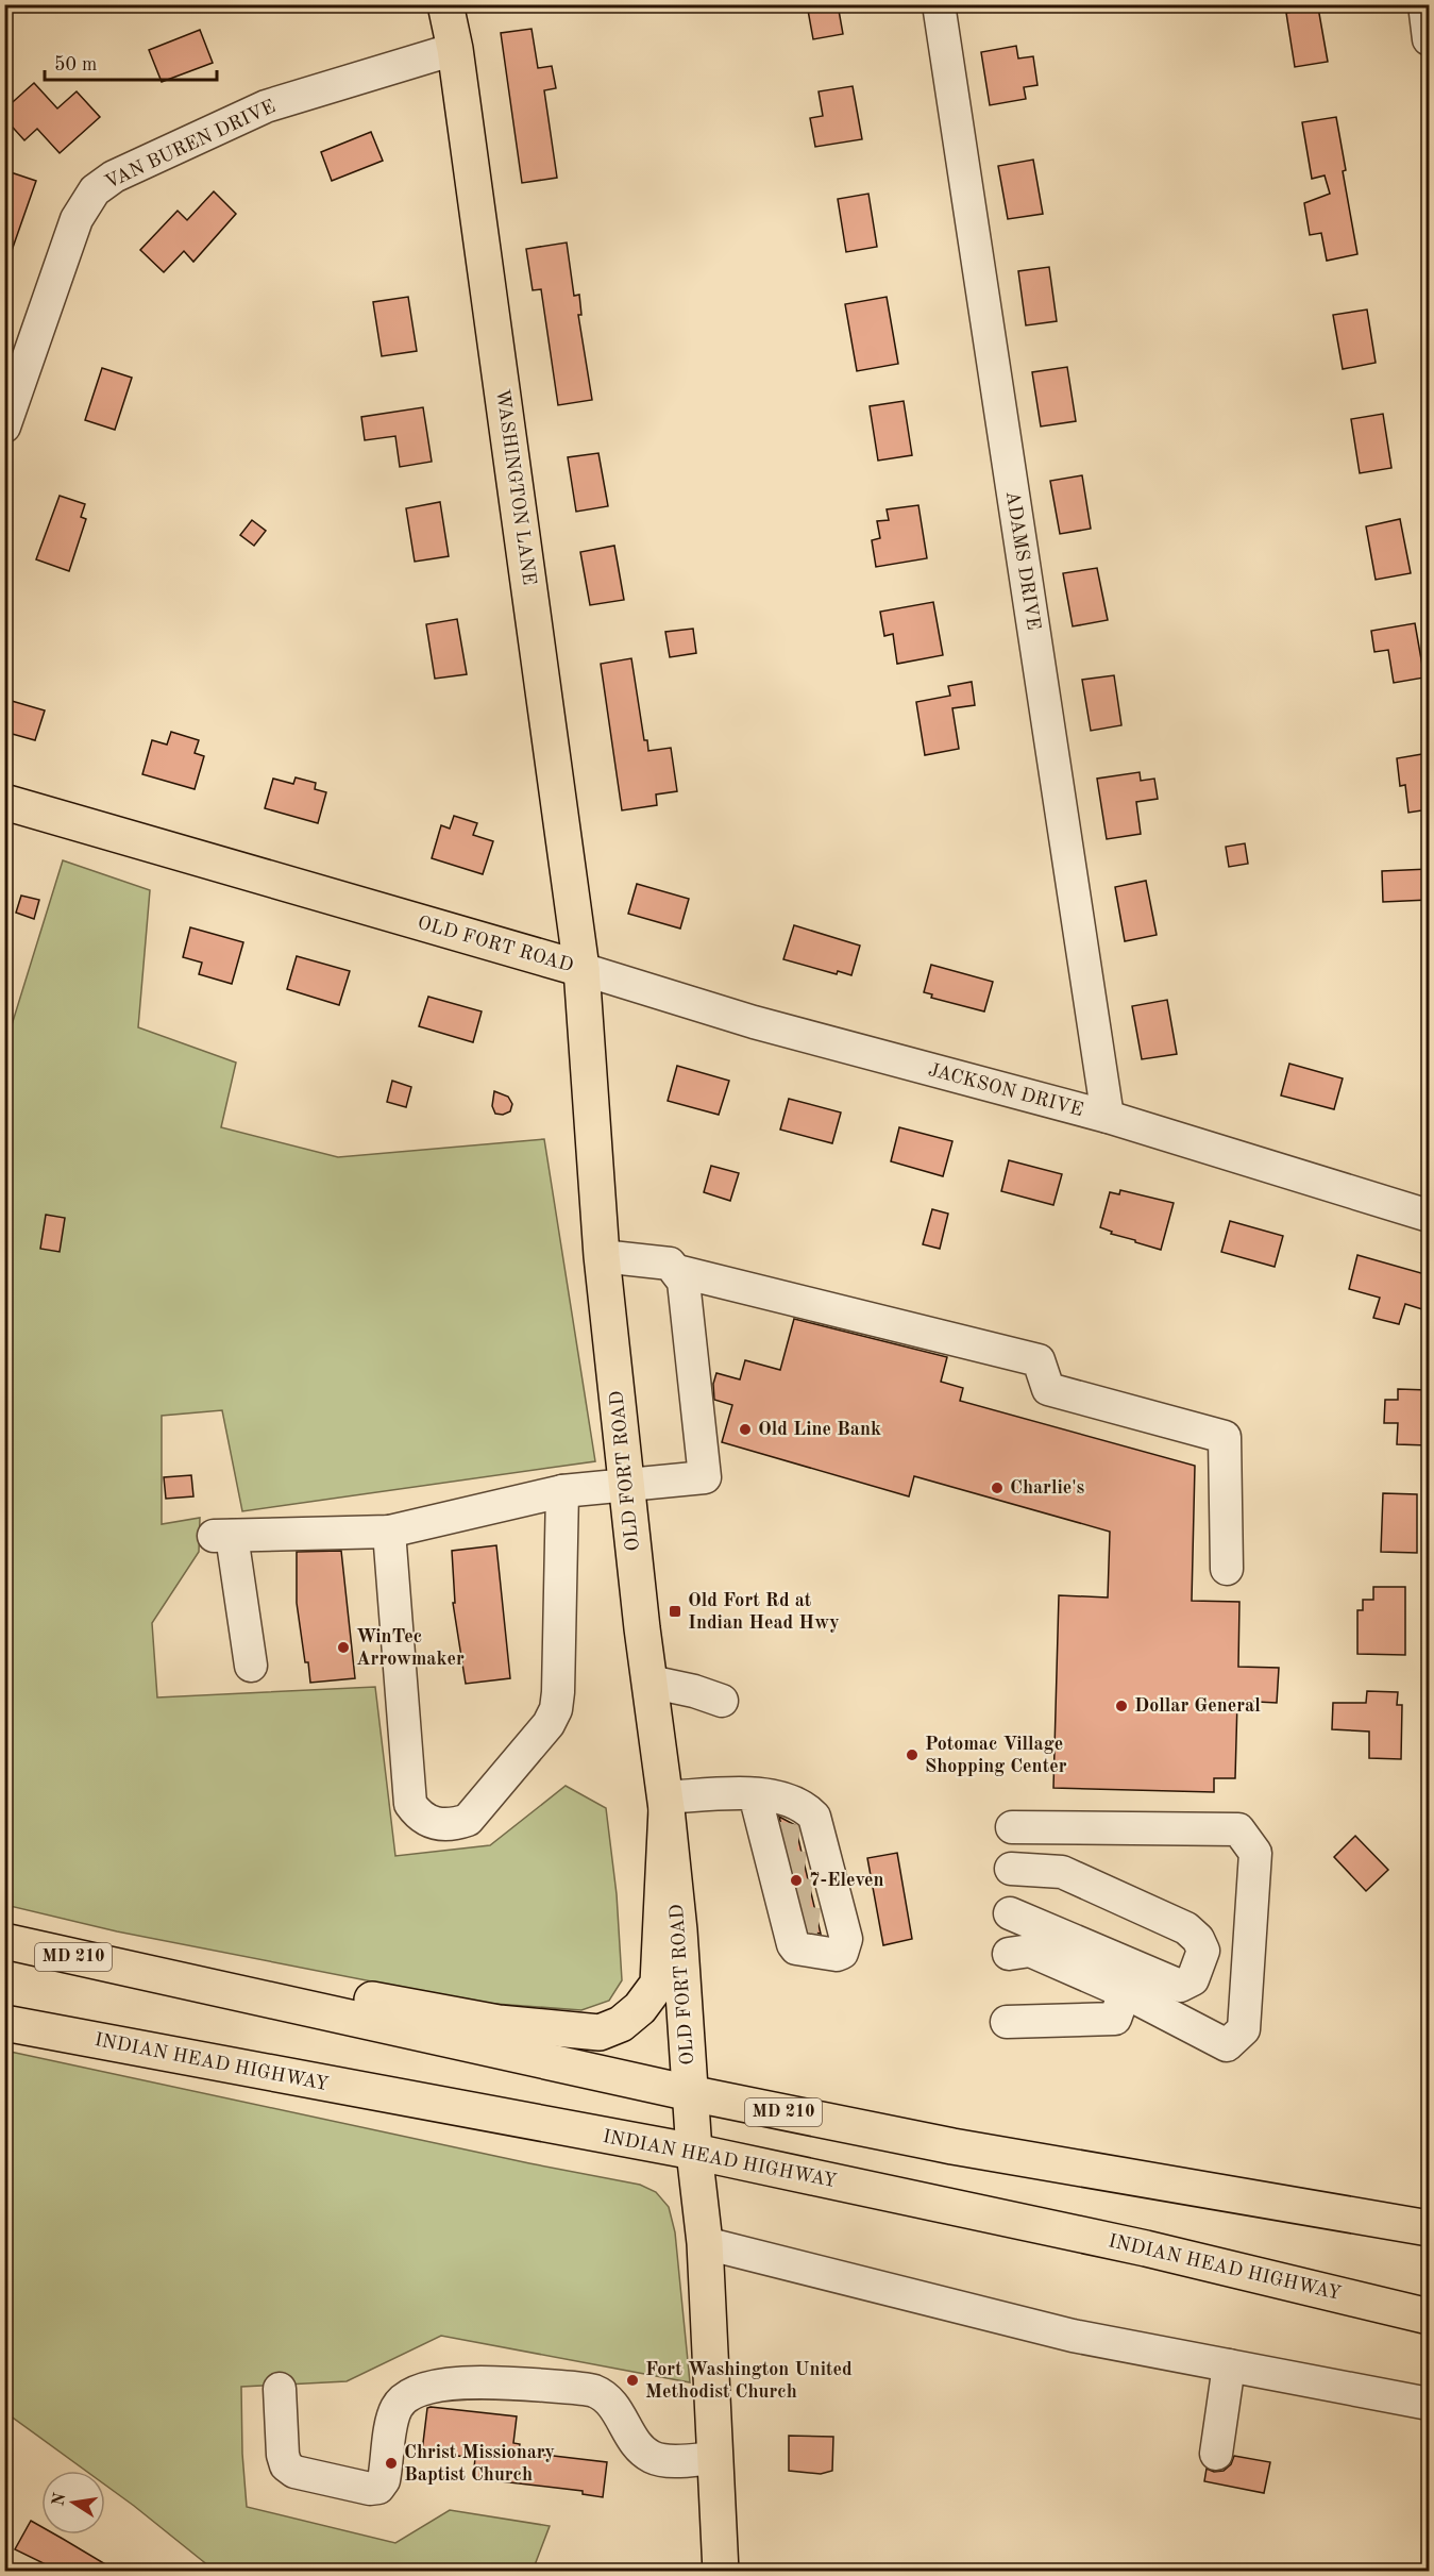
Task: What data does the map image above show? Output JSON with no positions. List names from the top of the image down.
{
  "streets": {
    "main road": [
      "WASHINGTON LANE",
      "OLD FORT ROAD",
      "MD 210",
      "INDIAN HEAD HIGHWAY"
    ],
    "street": ["VAN BUREN DRIVE", "ADAMS DRIVE", "JACKSON DRIVE"]
  },
  "crossings": [
    ["VAN BUREN DRIVE", "WASHINGTON LANE"],
    ["WASHINGTON LANE", "OLD FORT ROAD"],
    ["WASHINGTON LANE", "JACKSON DRIVE"],
    ["ADAMS DRIVE", "JACKSON DRIVE"],
    ["OLD FORT ROAD", "JACKSON DRIVE"],
    ["OLD FORT ROAD", "MD 210"],
    ["OLD FORT ROAD", "INDIAN HEAD HIGHWAY"]
  ],
  "places": {
    "other": [
      "Old Line Bank",
      "Charlie's",
      "WinTec Arrowmaker",
      "Dollar General",
      "Potomac Village Shopping Center",
      "7-Eleven",
      "Fort Washington United Methodist Church",
      "Christ Missionary Baptist Church"
    ],
    "transit": ["Old Fort Rd at Indian Head Hwy"]
  },
  "scale_bar": "50 m",
  "north": "left"
}
